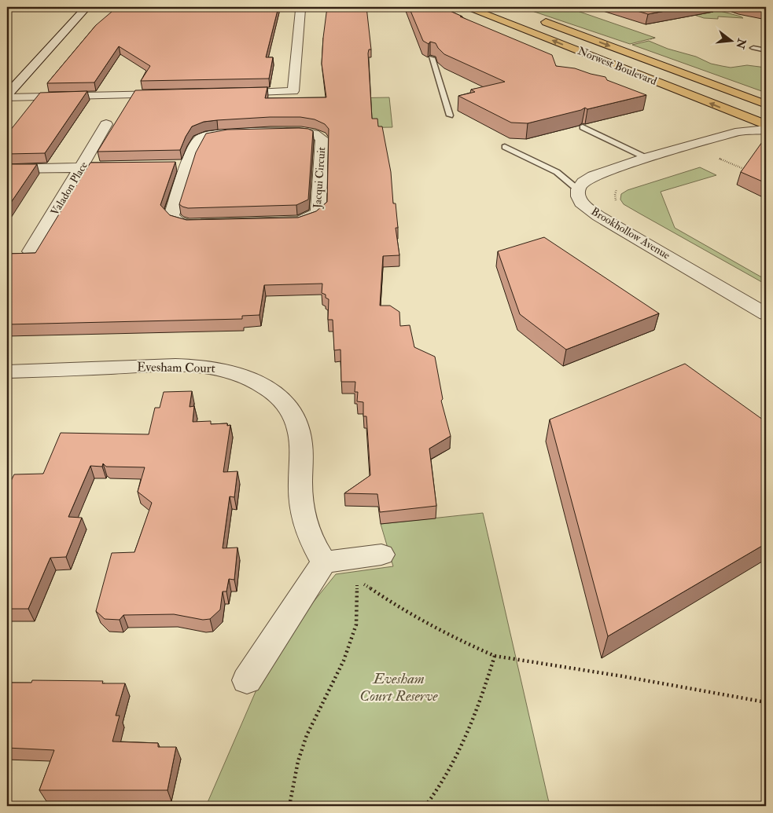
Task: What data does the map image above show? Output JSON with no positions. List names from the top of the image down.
{
  "streets": {
    "main road": ["Norwest Boulevard"],
    "street": [
      "Jacqui Circuit",
      "Valadon Place",
      "Brookhollow Avenue",
      "Evesham Court"
    ]
  },
  "parks": ["Evesham Court Reserve"],
  "north": "right"
}
